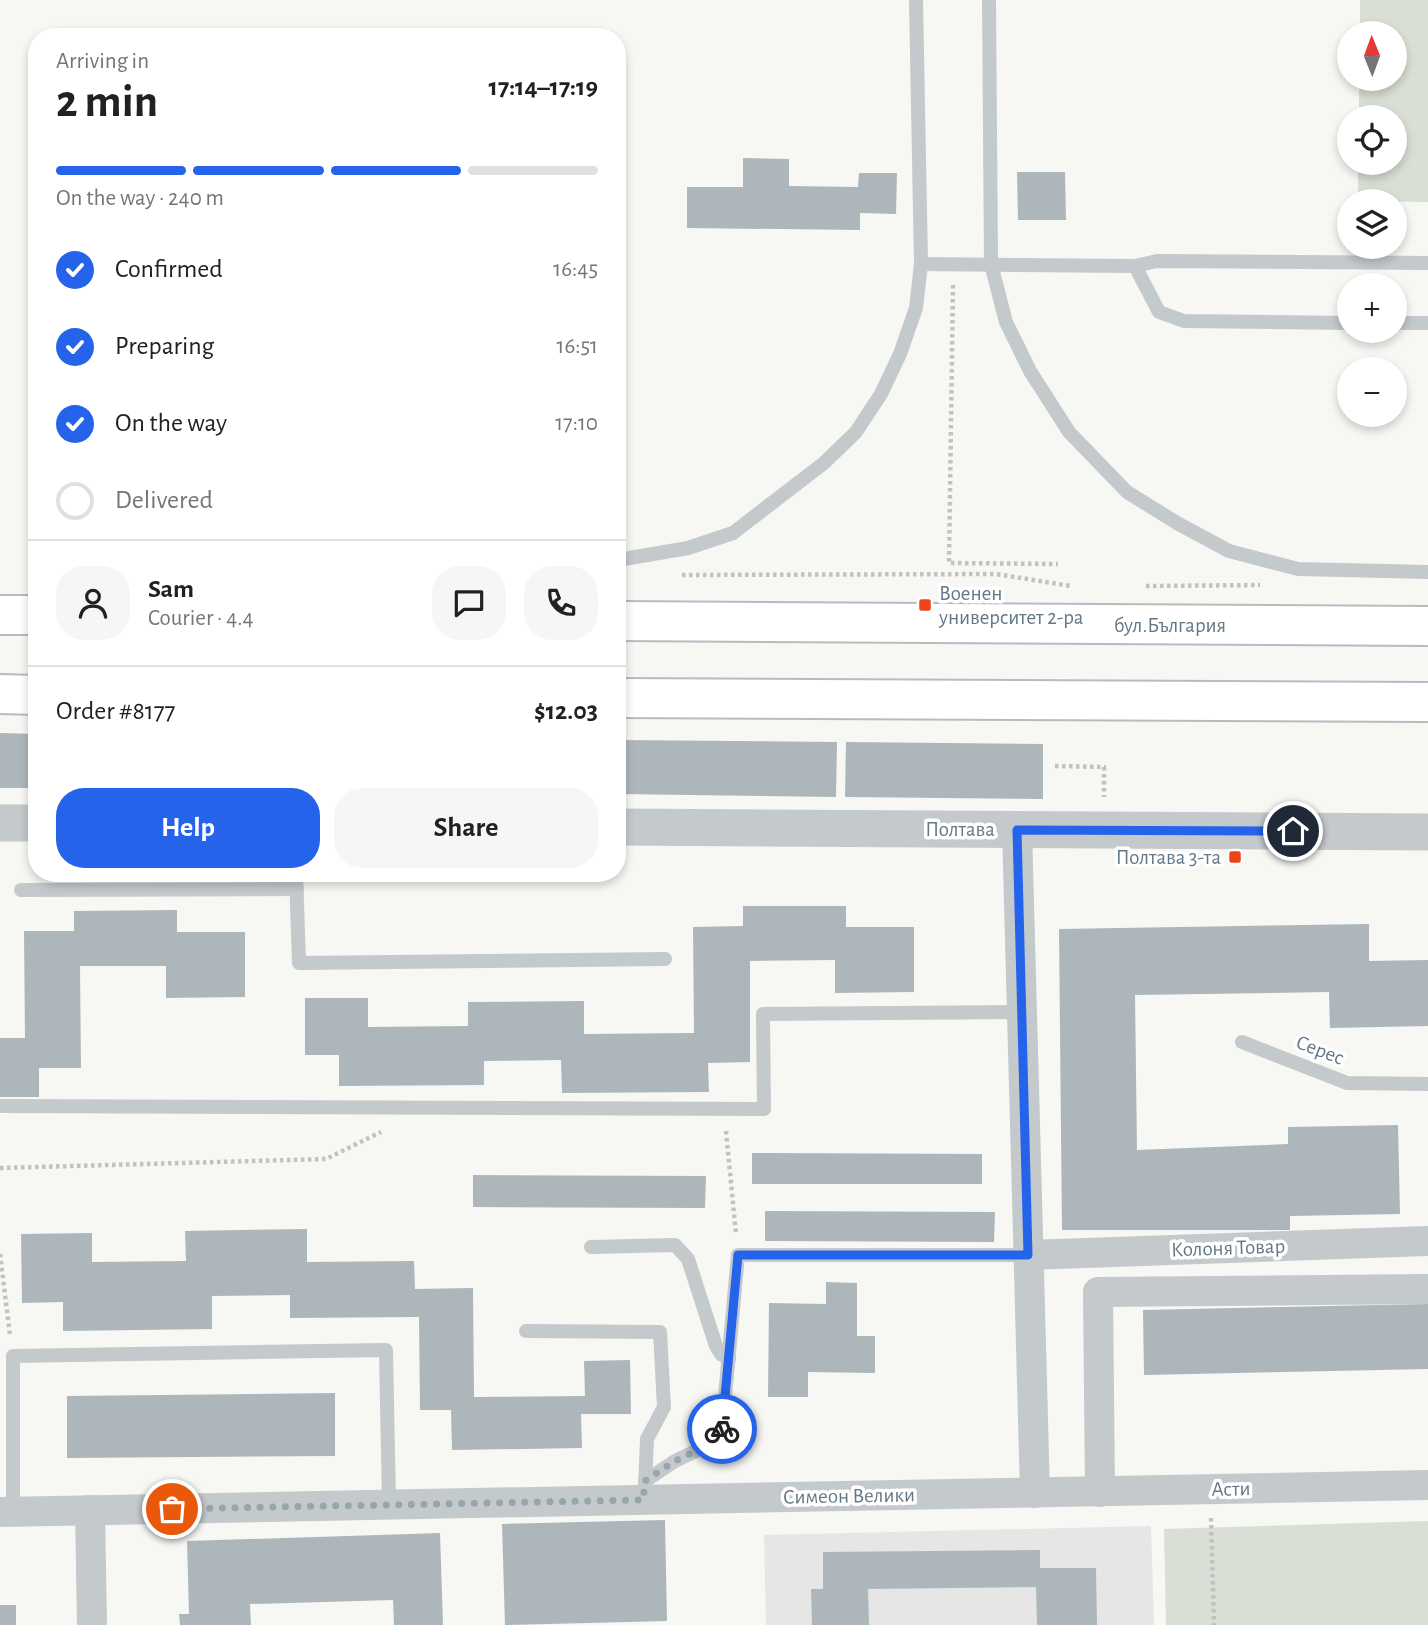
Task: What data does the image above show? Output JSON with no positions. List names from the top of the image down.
{
  "streets": {
    "main road": ["бул.България"],
    "street": [
      "Полтава",
      "Колоня Товар",
      "Асти",
      "Симеон Велики"
    ],
    "lane": ["Серес"]
  },
  "crossings": [
    ["Асти", "Симеон Велики"]
  ],
  "places": {
    "transit": ["Военен университет 2-ра", "Полтава 3-та"]
  },
  "north": "top",
  "page": {
    "map_buttons": ["+", "−"],
    "heading": ["2 min", "Arriving in", "17:14–17:19"],
    "panel": [
      "Sam",
      "Courier · 4.4",
      "Order #8177",
      "$12.03"
    ],
    "bar": "On the way · 240 m",
    "list": [
      ["Confirmed", "16:45"],
      ["Preparing", "16:51"],
      ["On the way", "17:10"],
      "Delivered"
    ],
    "buttons": ["Help", "Share"]
  }
}
